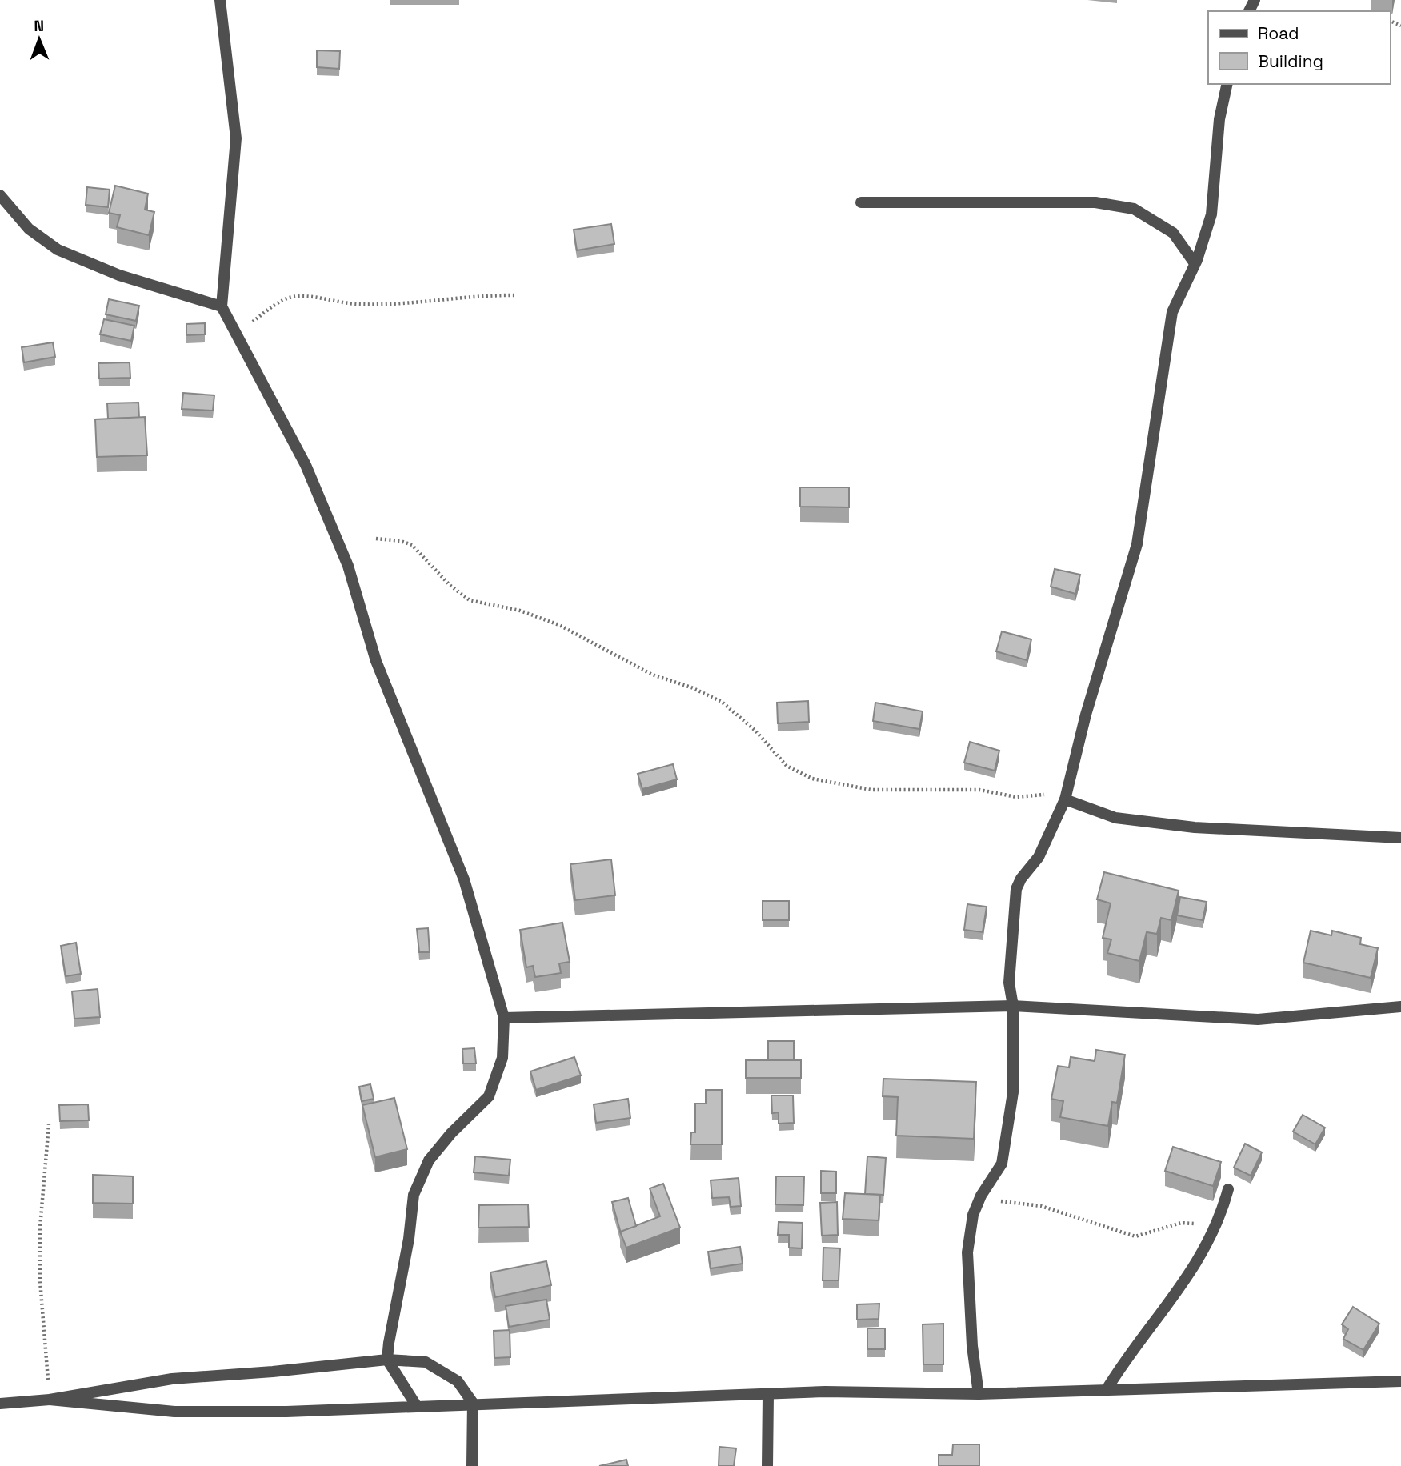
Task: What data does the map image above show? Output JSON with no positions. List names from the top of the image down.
{
  "legend": ["Road", "Building"],
  "north": "top"
}
